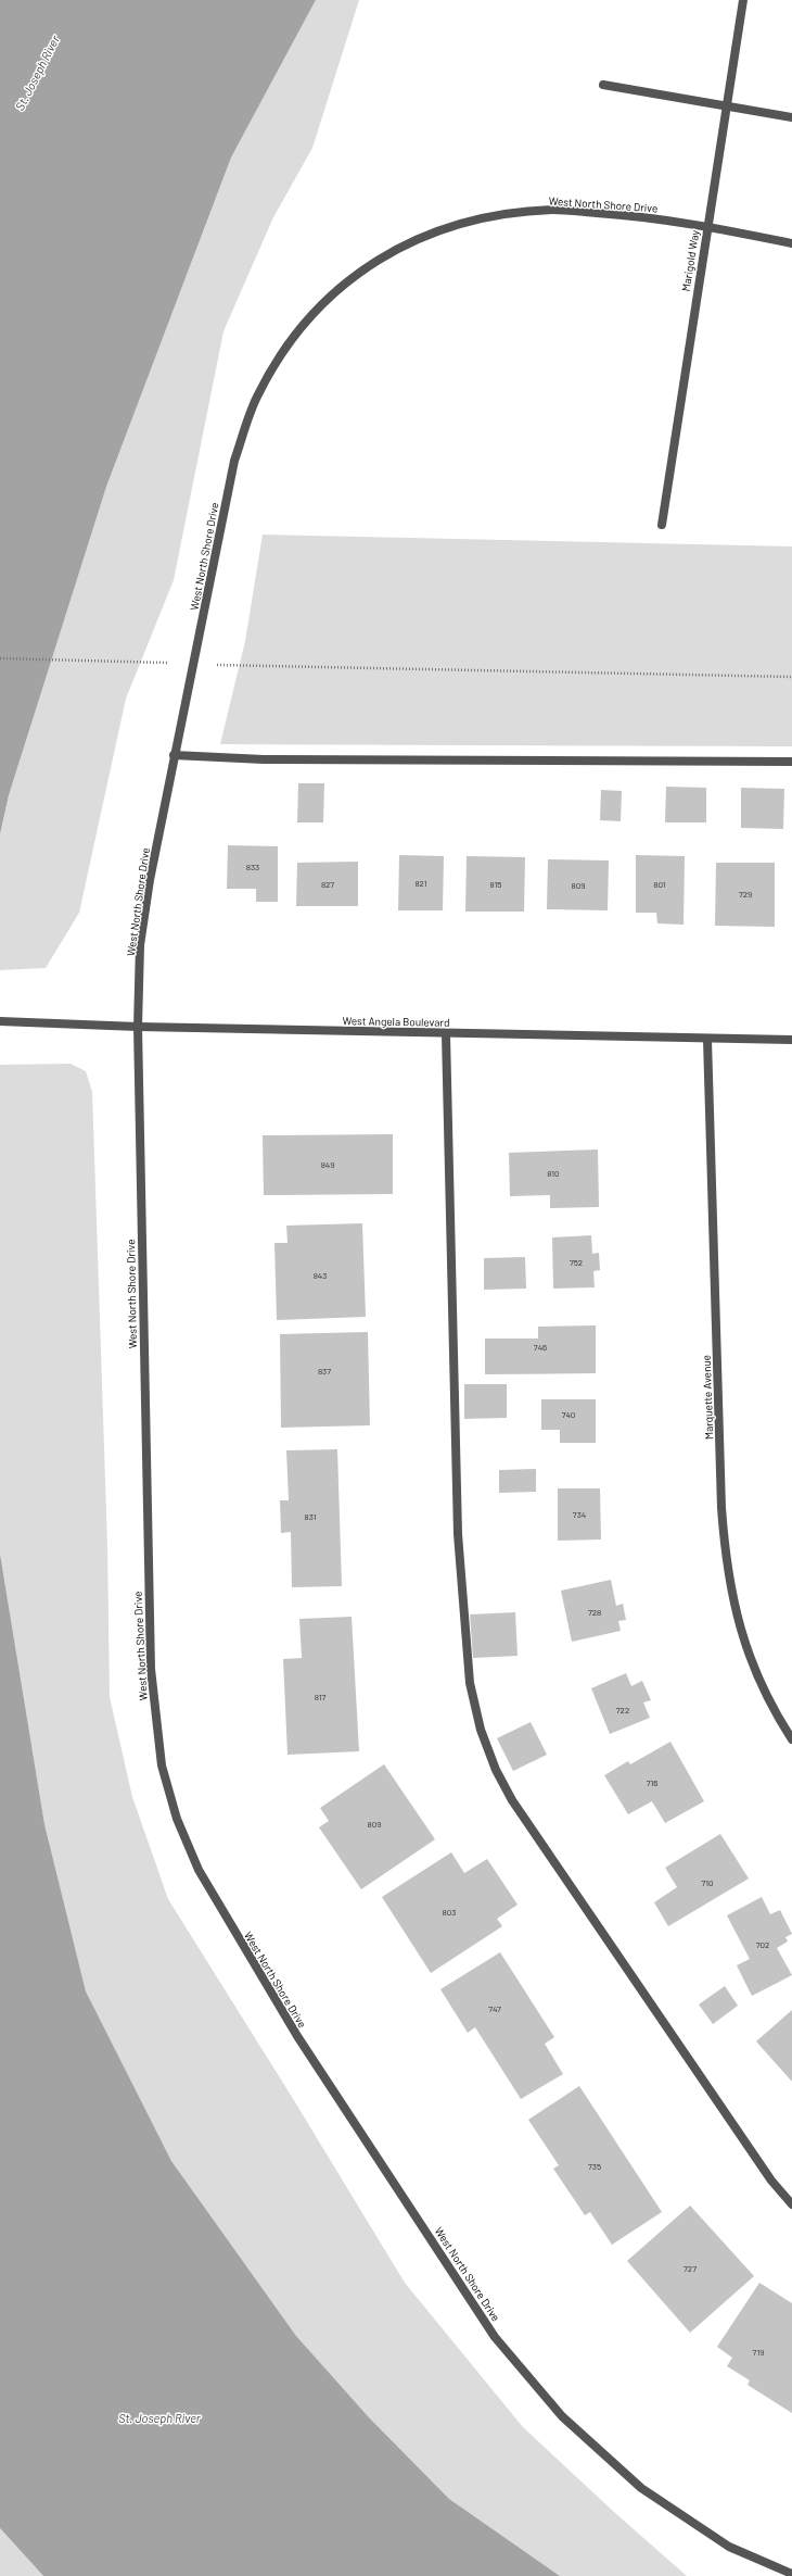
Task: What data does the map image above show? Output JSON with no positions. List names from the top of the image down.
{
  "streets": {
    "street": [
      "West North Shore Drive",
      "Marigold Way",
      "West Angela Boulevard",
      "Marquette Avenue"
    ]
  },
  "crossings": [
    ["West North Shore Drive", "Marigold Way"],
    ["West North Shore Drive", "West Angela Boulevard"],
    ["West Angela Boulevard", "Marquette Avenue"]
  ],
  "water": ["St. Joseph River"],
  "house_numbers": [
    "833",
    "821",
    "827",
    "815",
    "801",
    "809",
    "729",
    "849",
    "810",
    "752",
    "843",
    "746",
    "837",
    "740",
    "734",
    "831",
    "728",
    "817",
    "722",
    "716",
    "809",
    "710",
    "803",
    "702",
    "747",
    "735",
    "727",
    "719"
  ]
}
